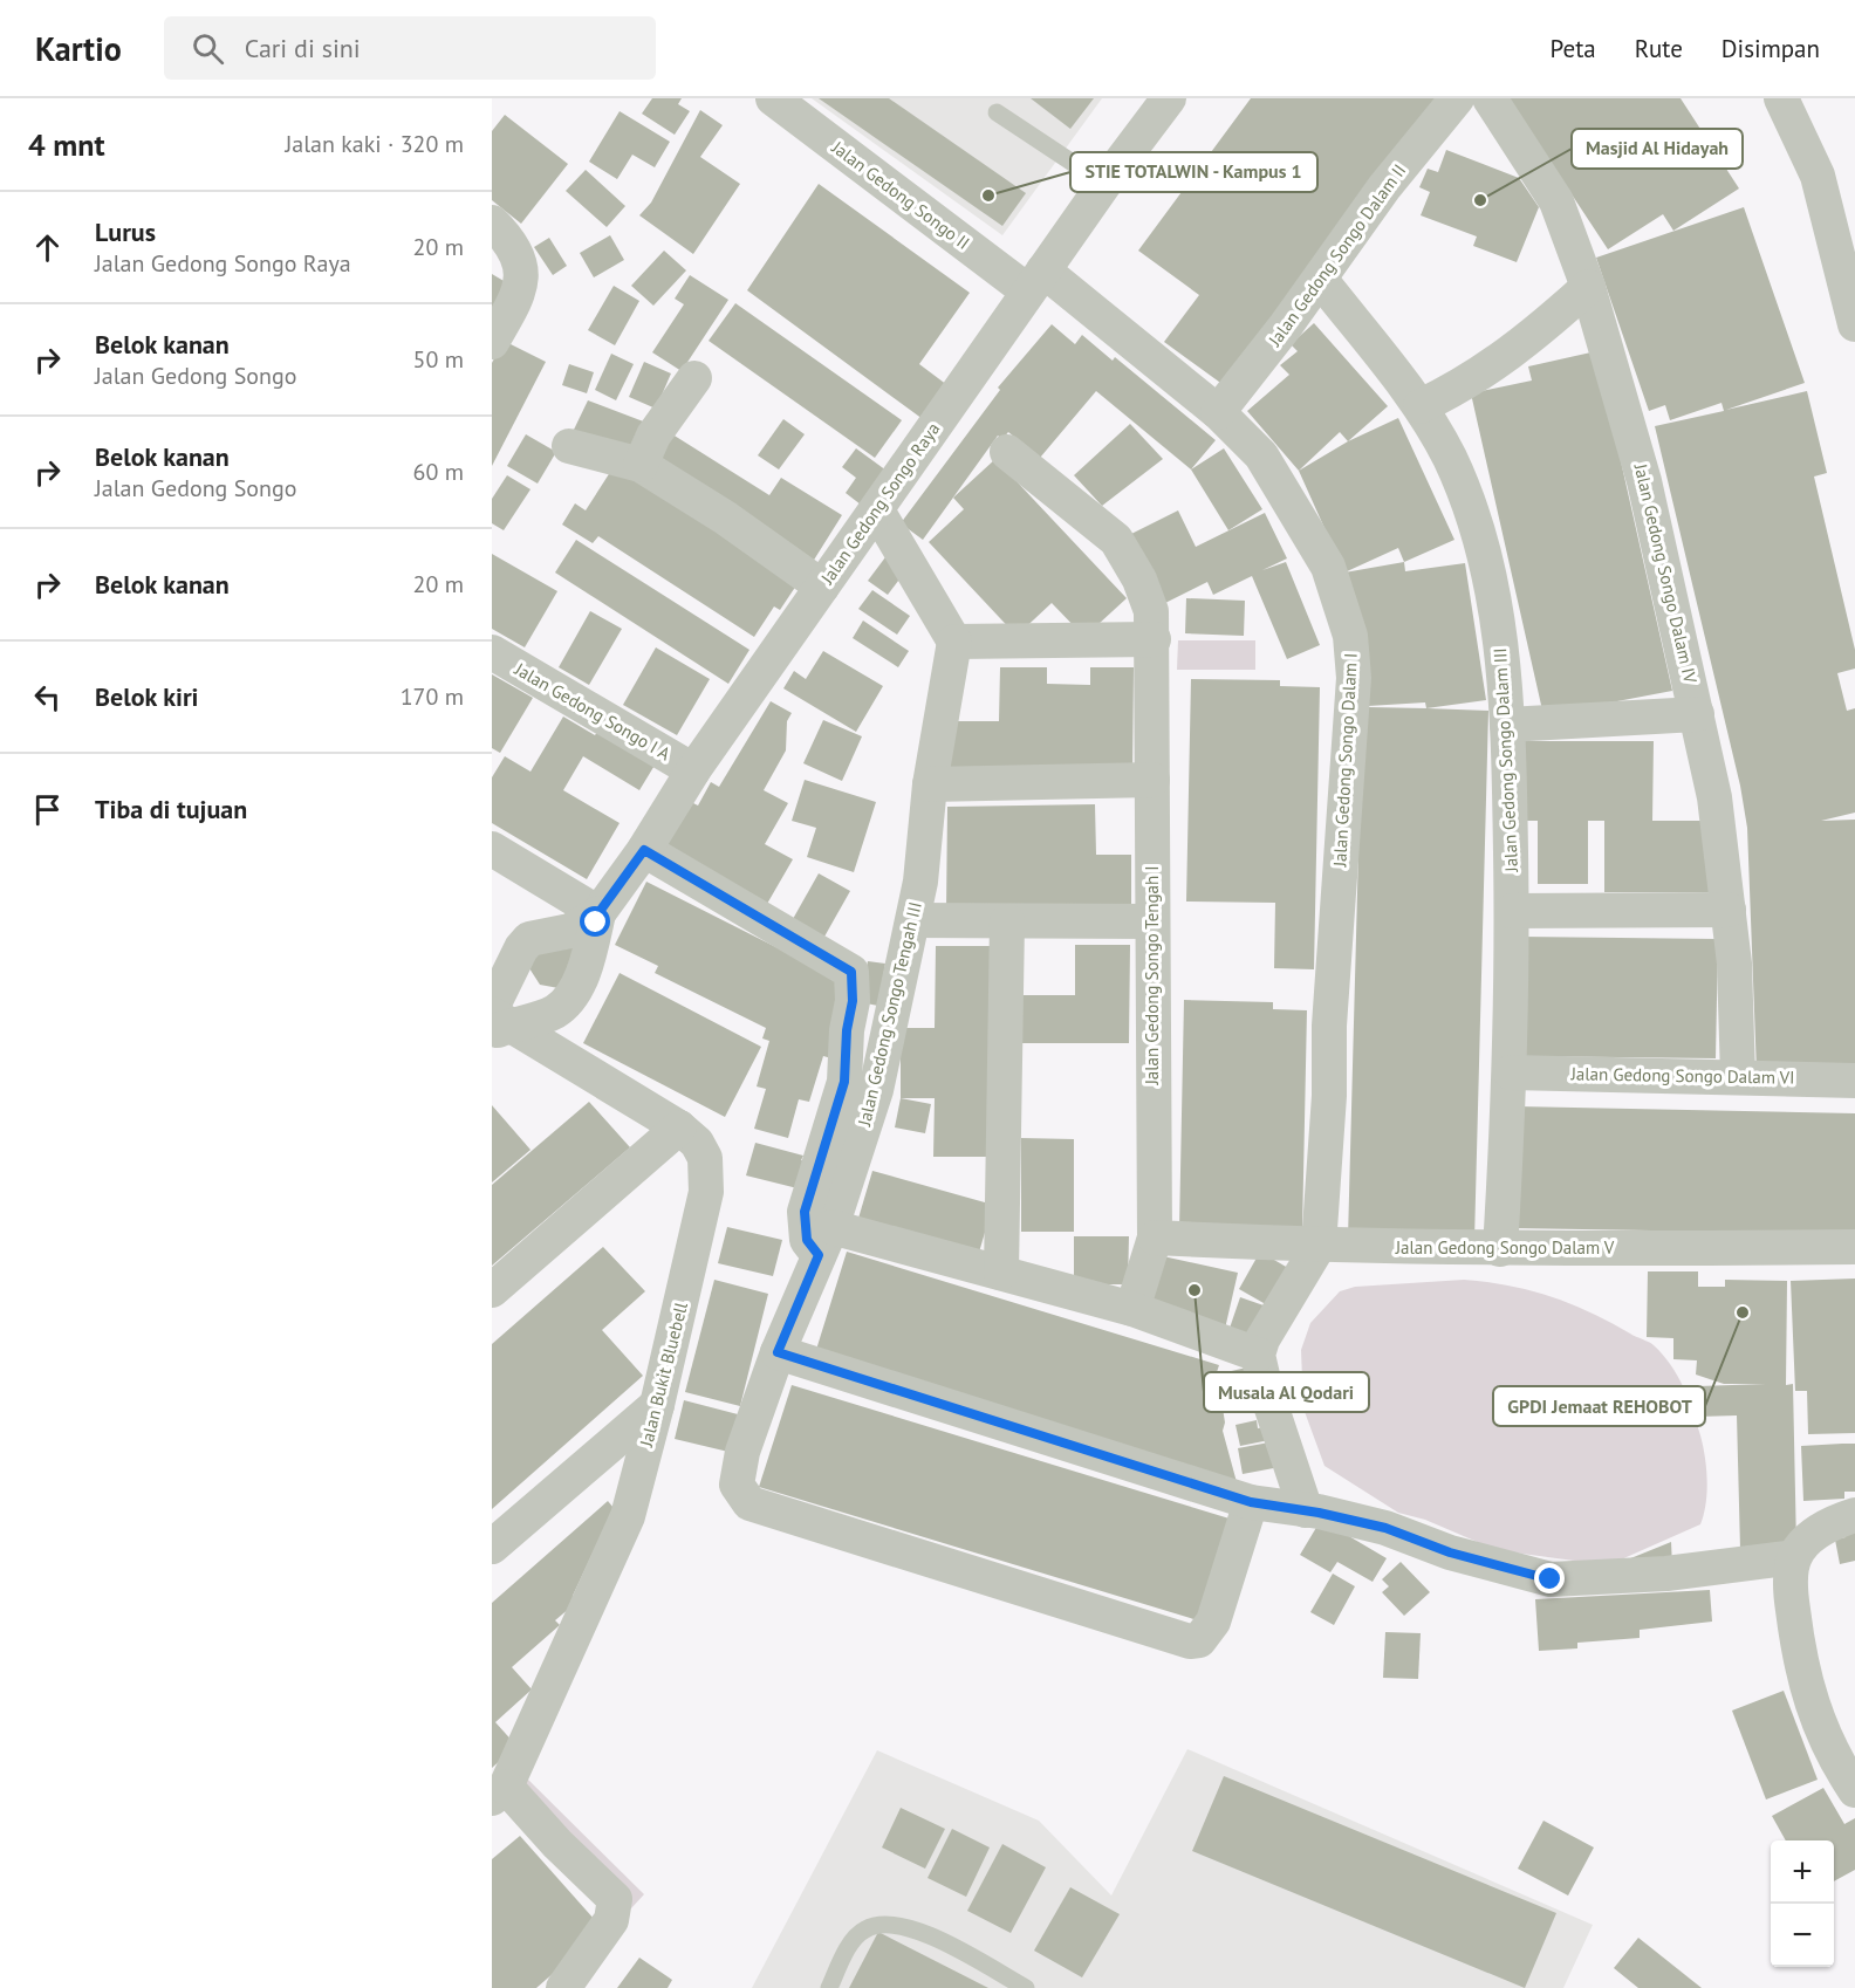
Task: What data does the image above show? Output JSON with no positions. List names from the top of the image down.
{
  "streets": {
    "street": [
      "Jalan Gedong Songo II",
      "Jalan Gedong Songo Dalam II",
      "Jalan Gedong Songo Raya",
      "Jalan Gedong Songo Dalam IV",
      "Jalan Gedong Songo I A",
      "Jalan Gedong Songo Dalam I",
      "Jalan Gedong Songo Dalam III",
      "Jalan Gedong Songo Tengah I",
      "Jalan Gedong Songo Tengah III",
      "Jalan Gedong Songo Dalam VI",
      "Jalan Gedong Songo Dalam V",
      "Jalan Bukit Bluebell"
    ]
  },
  "crossings": [
    ["Jalan Gedong Songo II", "Jalan Gedong Songo Raya"],
    ["Jalan Gedong Songo II", "Jalan Gedong Songo Dalam I"],
    ["Jalan Gedong Songo Dalam II", "Jalan Gedong Songo Dalam I"],
    ["Jalan Gedong Songo Dalam II", "Jalan Gedong Songo Dalam III"],
    ["Jalan Gedong Songo Raya", "Jalan Gedong Songo I A"],
    ["Jalan Gedong Songo Raya", "Jalan Gedong Songo Dalam I"],
    ["Jalan Gedong Songo Dalam IV", "Jalan Gedong Songo Dalam VI"],
    ["Jalan Gedong Songo Dalam I", "Jalan Gedong Songo Dalam V"],
    ["Jalan Gedong Songo Dalam III", "Jalan Gedong Songo Dalam VI"],
    ["Jalan Gedong Songo Dalam III", "Jalan Gedong Songo Dalam V"],
    ["Jalan Gedong Songo Tengah I", "Jalan Gedong Songo Dalam V"]
  ],
  "places": [
    "STIE TOTALWIN - Kampus 1",
    "Masjid Al Hidayah",
    "Musala Al Qodari",
    "GPDI Jemaat REHOBOT"
  ],
  "page": {
    "header": "Kartio",
    "search": "Cari di sini",
    "nav": ["Peta", "Rute", "Disimpan"],
    "heading": ["4 mnt", "Jalan kaki · 320 m"],
    "list": [
      ["Lurus", "Jalan Gedong Songo Raya", "20 m"],
      ["Belok kanan", "Jalan Gedong Songo", "50 m"],
      ["Belok kanan", "Jalan Gedong Songo", "60 m"],
      ["Belok kanan", "20 m"],
      ["Belok kiri", "170 m"],
      "Tiba di tujuan"
    ],
    "map_buttons": ["+", "−"]
  }
}
